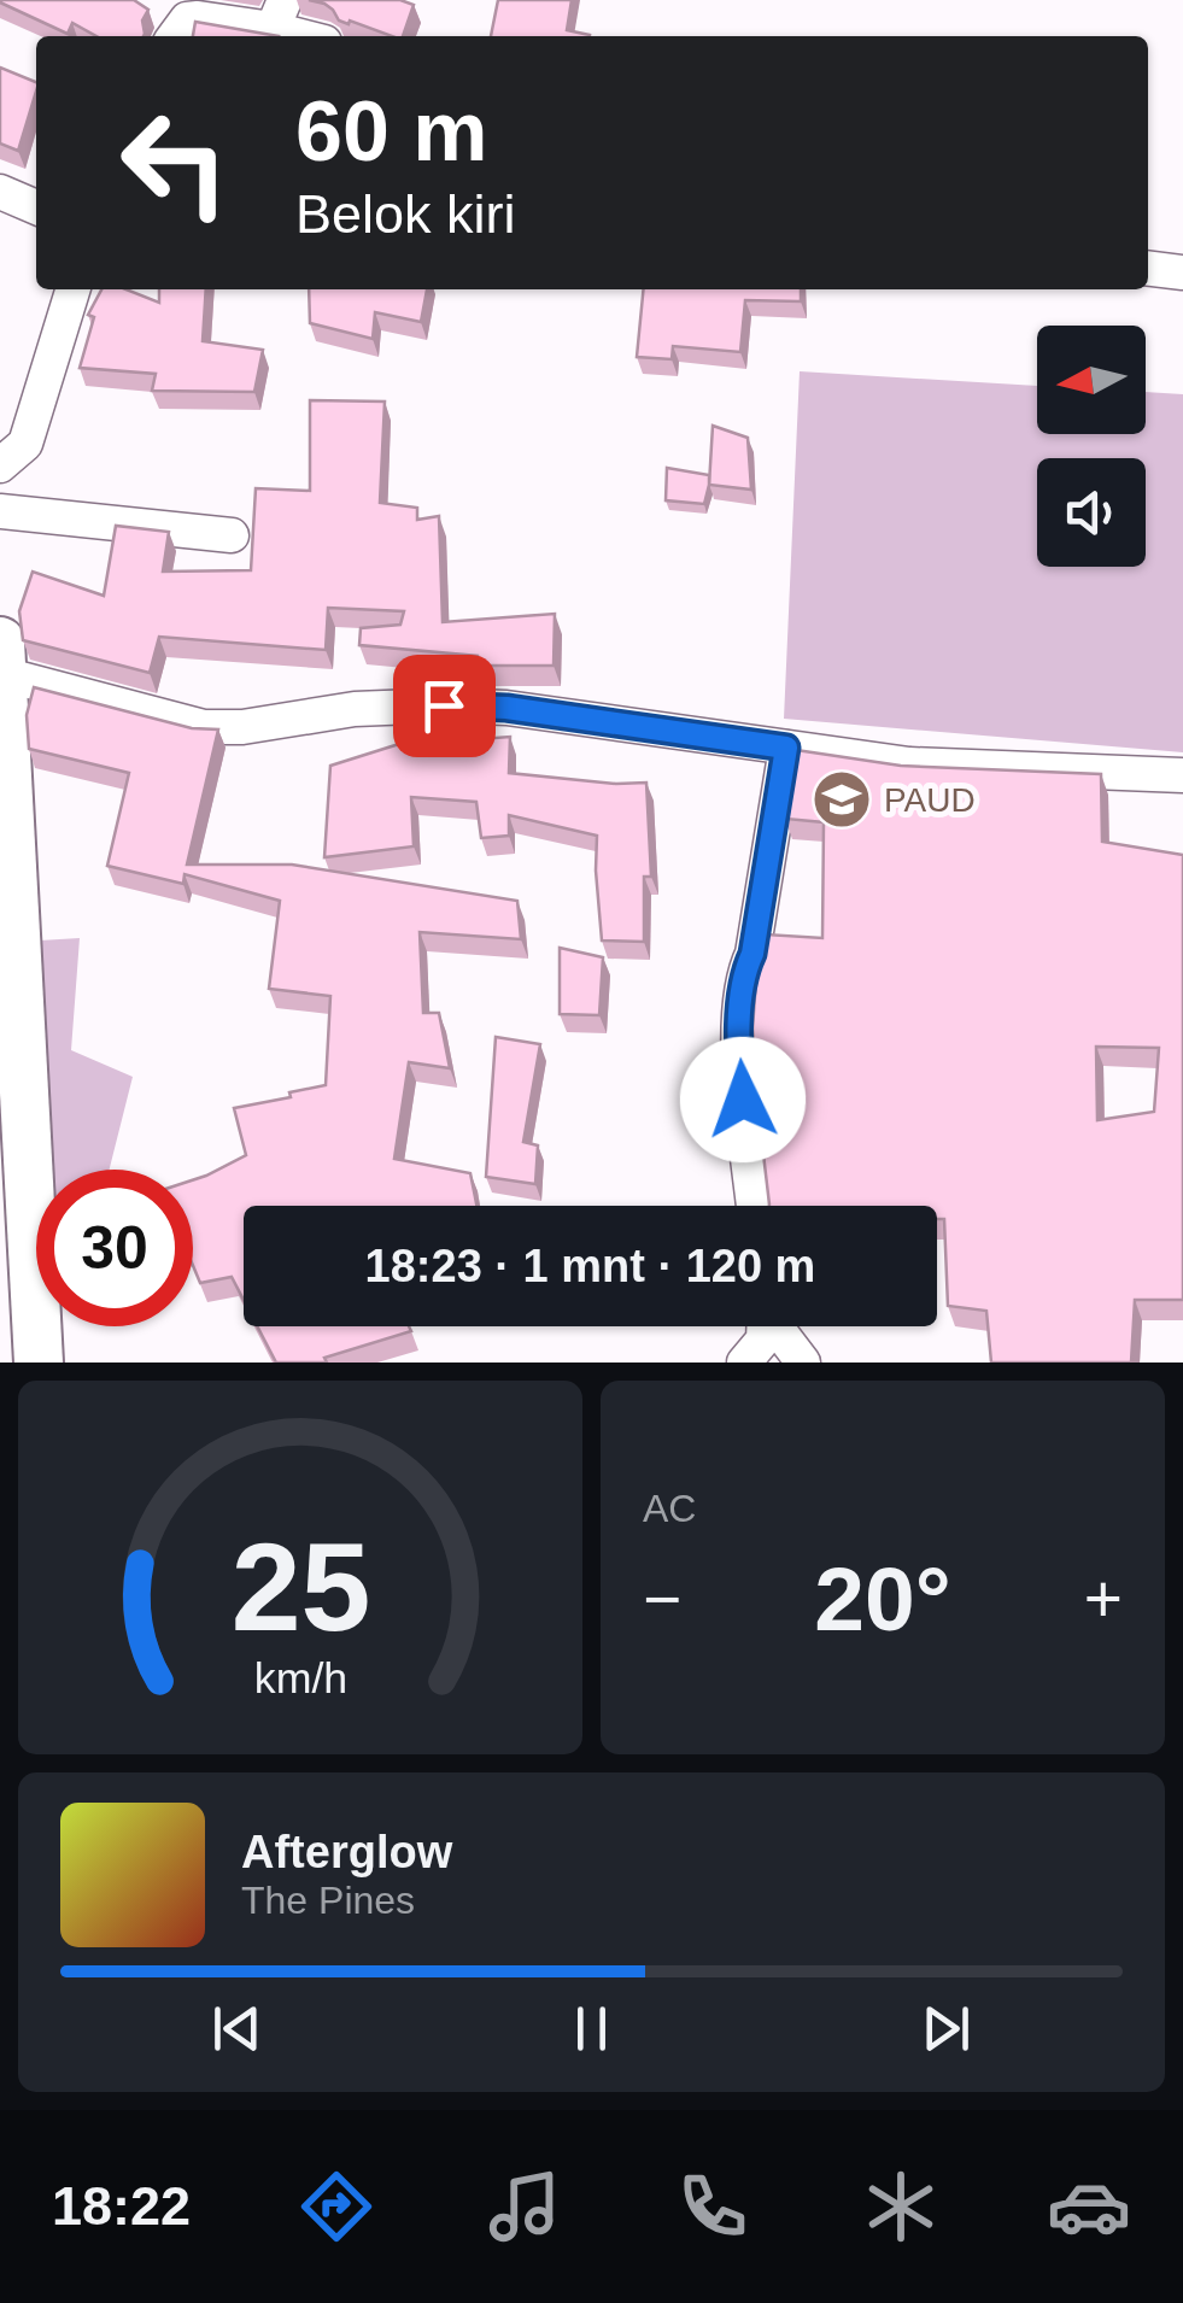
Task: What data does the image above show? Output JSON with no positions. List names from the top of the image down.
{
  "places": {
    "school or university": ["PAUD"]
  },
  "north": "left",
  "page": {
    "turn": ["60 m", "Belok kiri"],
    "limit": "30",
    "trip": "18:23 · 1 mnt · 120 m",
    "tile": "AC",
    "heat": ["−", "20°", "+"],
    "song": ["Afterglow", "The Pines"],
    "tabs": "18:22",
    "gauge": ["25", "km/h"]
  }
}
